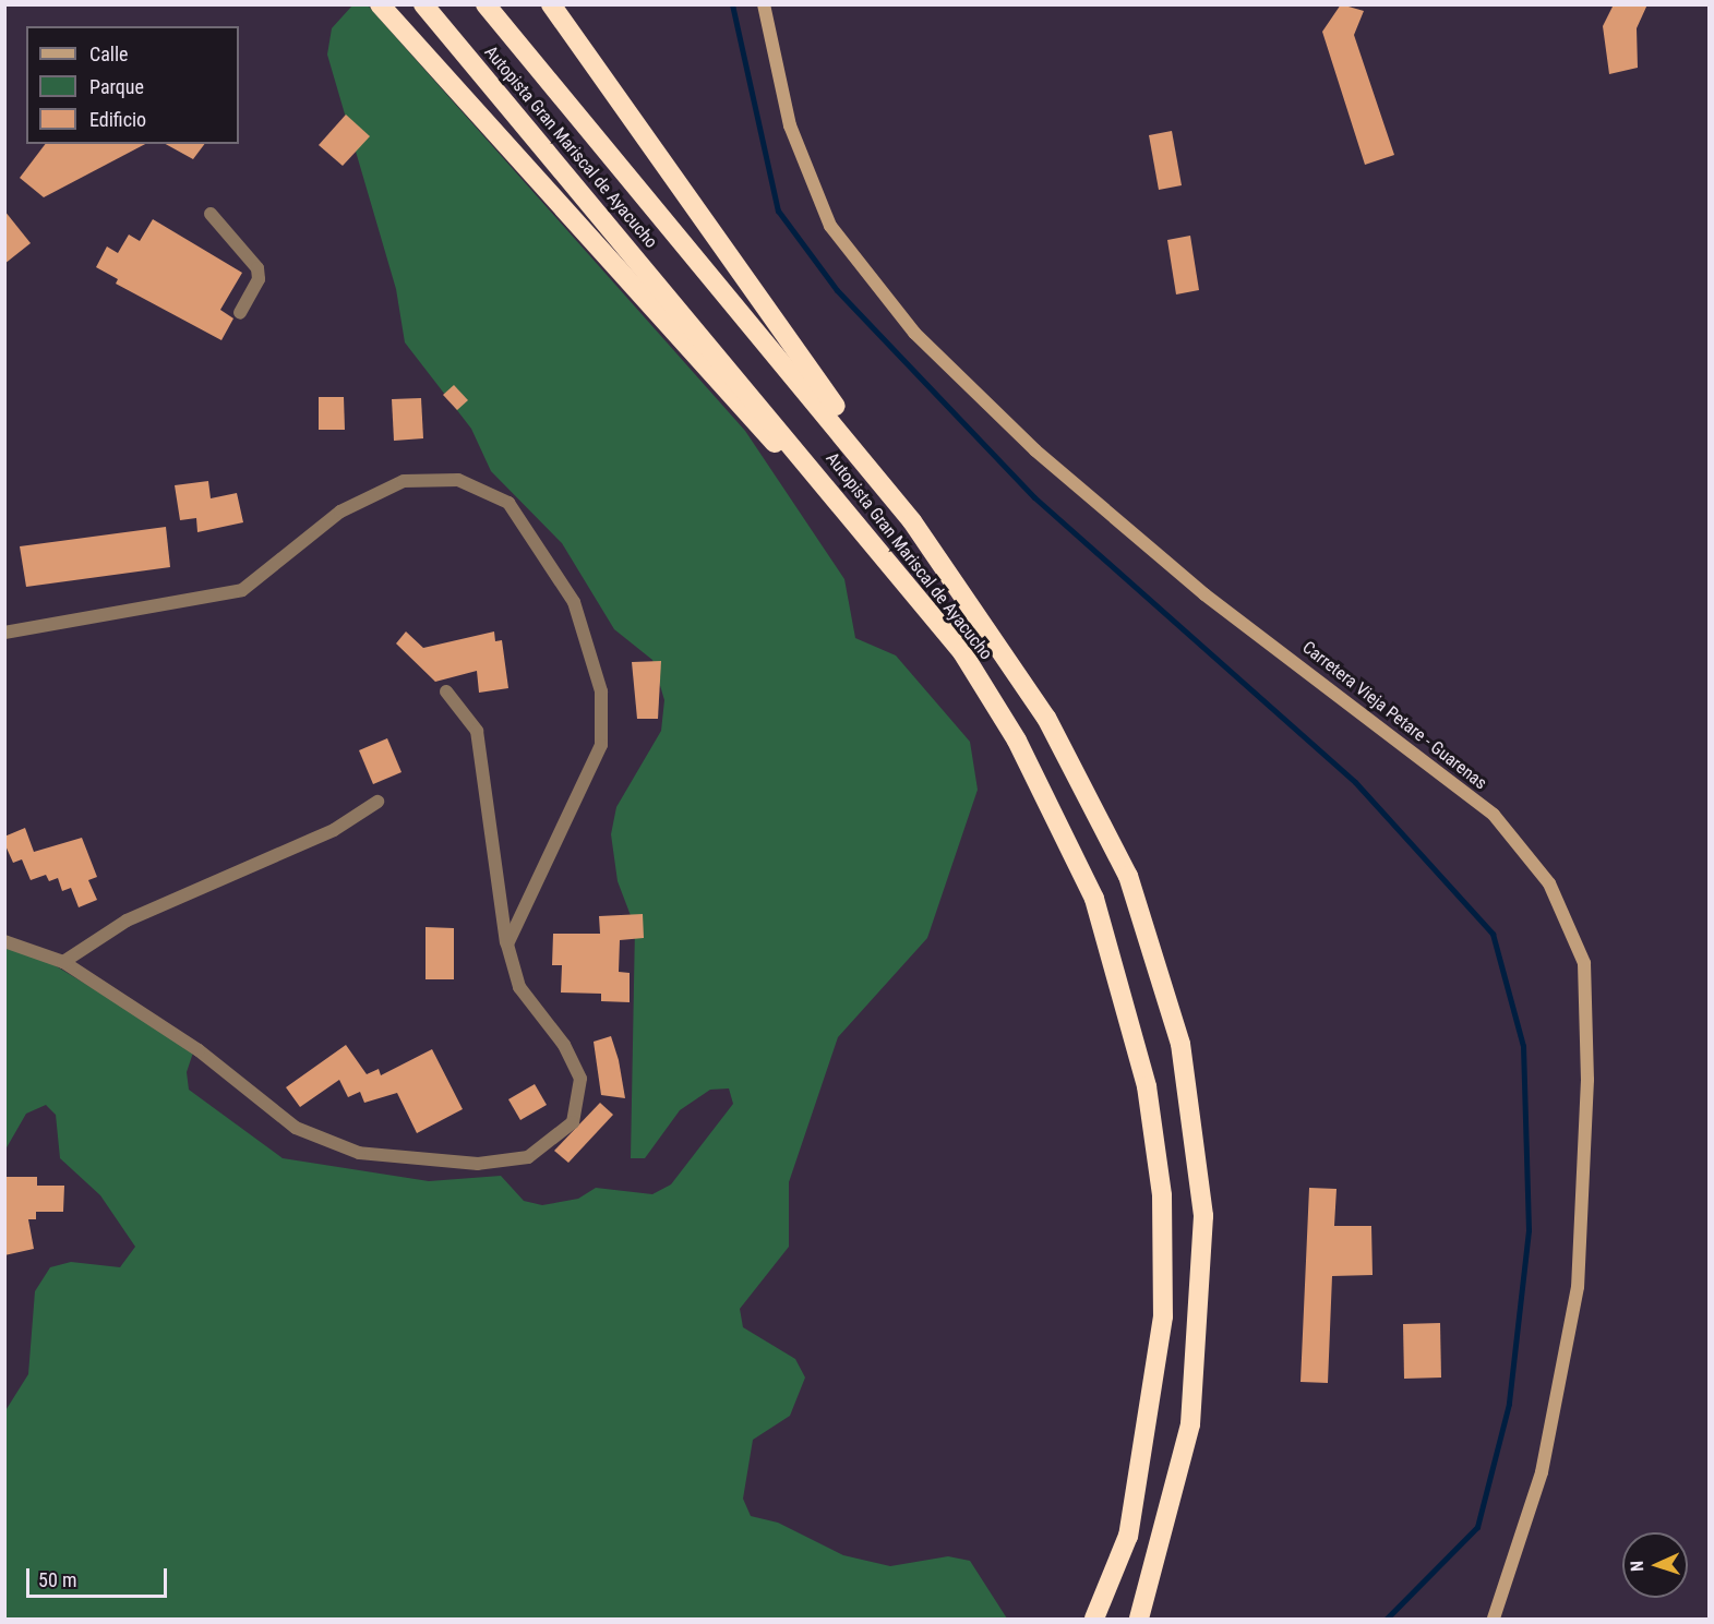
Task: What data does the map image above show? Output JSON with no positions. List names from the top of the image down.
{
  "streets": {
    "highway": ["Autopista Gran Mariscal de Ayacucho"],
    "main road": ["Carretera Vieja Petare - Guarenas"]
  },
  "legend": ["Calle", "Parque", "Edificio"],
  "scale_bar": "50 m",
  "north": "left"
}
